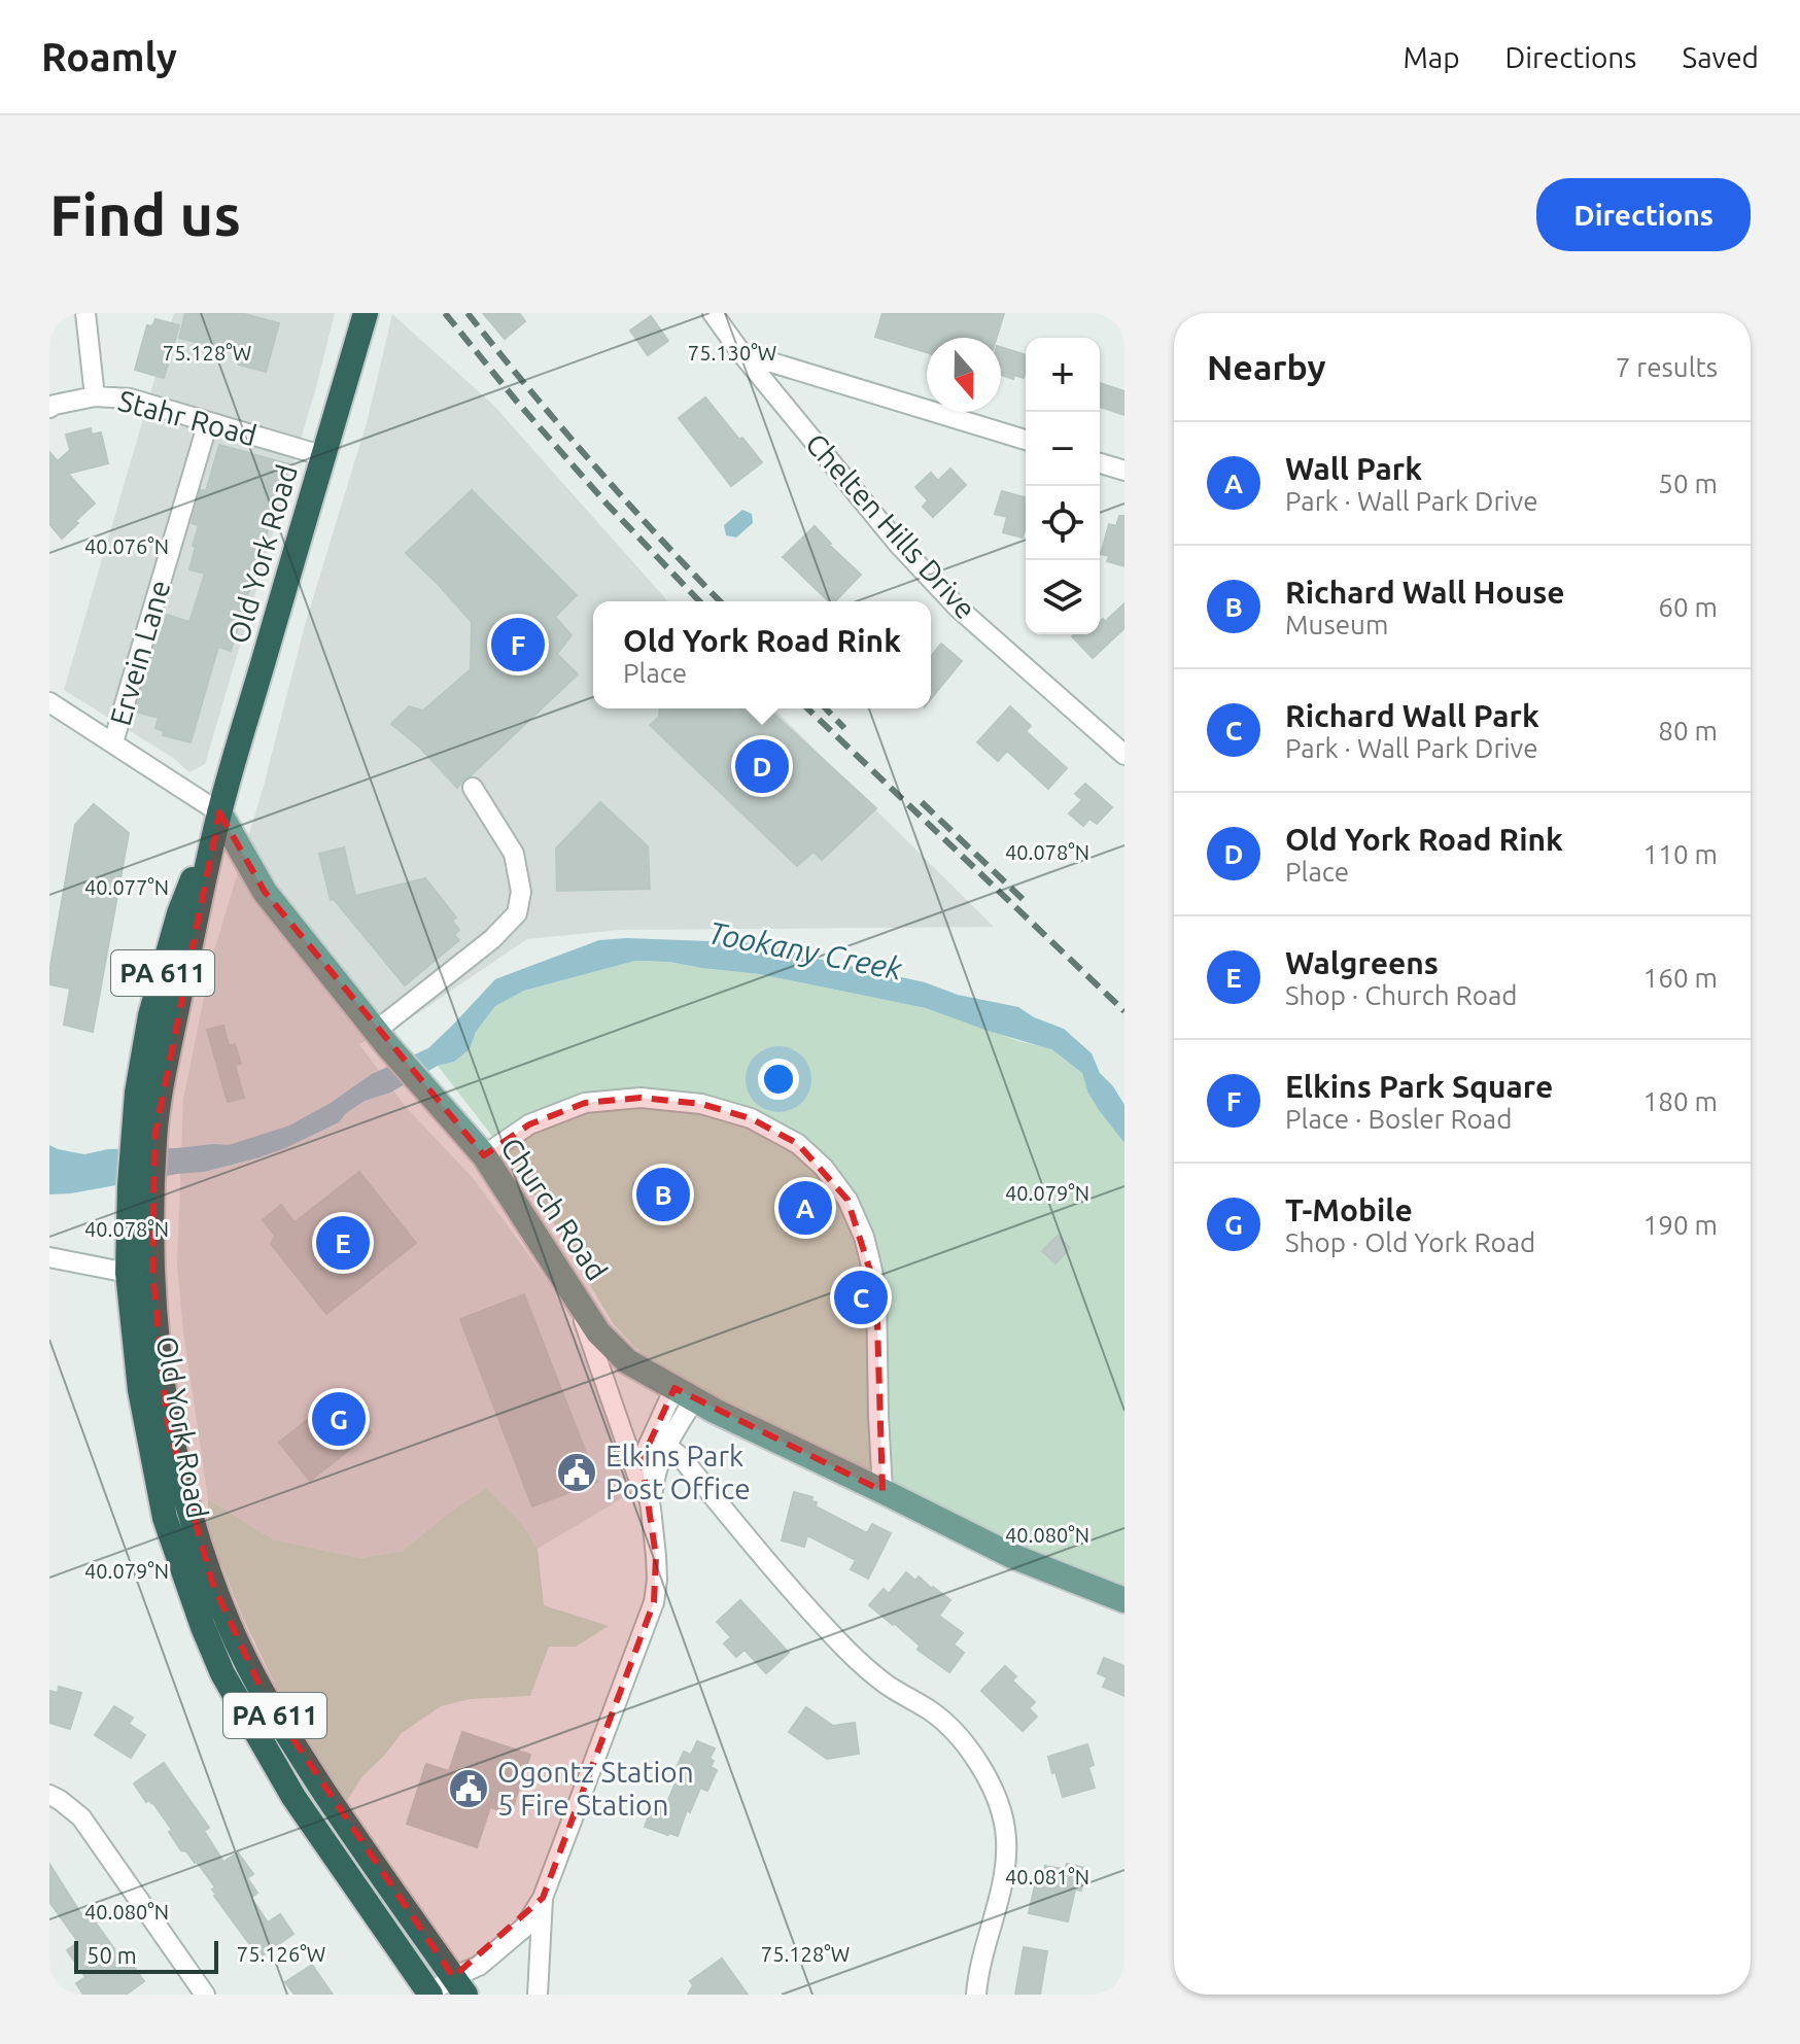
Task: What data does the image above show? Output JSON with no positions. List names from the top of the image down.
{
  "streets": {
    "highway": ["Old York Road", "PA 611"],
    "main road": ["Church Road"],
    "street": ["Stahr Road", "Chelten Hills Drive", "Ervein Lane"]
  },
  "crossings": [
    ["Stahr Road", "Old York Road"],
    ["Stahr Road", "Ervein Lane"],
    ["Old York Road", "Church Road"],
    ["Ervein Lane", "Church Road"]
  ],
  "water": ["Tookany Creek"],
  "places": {
    "public building": ["Elkins Park Post Office", "Ogontz Station 5 Fire Station"]
  },
  "scale_bar": "50 m",
  "north": "bottom",
  "page": {
    "header": "Roamly",
    "nav": ["Map", "Directions", "Saved"],
    "buttons": "Directions",
    "title": "Find us",
    "heading": ["Nearby", "7 results"],
    "map_buttons": ["+", "−"],
    "list": [
      {
        "mark": "A",
        "name": "Wall Park",
        "note": "Park · Wall Park Drive",
        "value": "50 m"
      },
      {
        "mark": "B",
        "name": "Richard Wall House",
        "note": "Museum",
        "value": "60 m"
      },
      {
        "mark": "C",
        "name": "Richard Wall Park",
        "note": "Park · Wall Park Drive",
        "value": "80 m"
      },
      {
        "mark": "D",
        "name": "Old York Road Rink",
        "note": "Place",
        "value": "110 m"
      },
      {
        "mark": "E",
        "name": "Walgreens",
        "note": "Shop · Church Road",
        "value": "160 m"
      },
      {
        "mark": "F",
        "name": "Elkins Park Square",
        "note": "Place · Bosler Road",
        "value": "180 m"
      },
      {
        "mark": "G",
        "name": "T-Mobile",
        "note": "Shop · Old York Road",
        "value": "190 m"
      }
    ],
    "popup": ["Old York Road Rink", "Place"],
    "pins": [
      "F",
      "D",
      "B",
      "A",
      "E",
      "C",
      "G"
    ],
    "scale": "50 m"
  },
  "coordinates": [
    "75.128°W",
    "75.130°W",
    "40.076°N",
    "40.078°N",
    "40.077°N",
    "40.079°N",
    "40.080°N",
    "40.081°N",
    "75.126°W"
  ]
}
